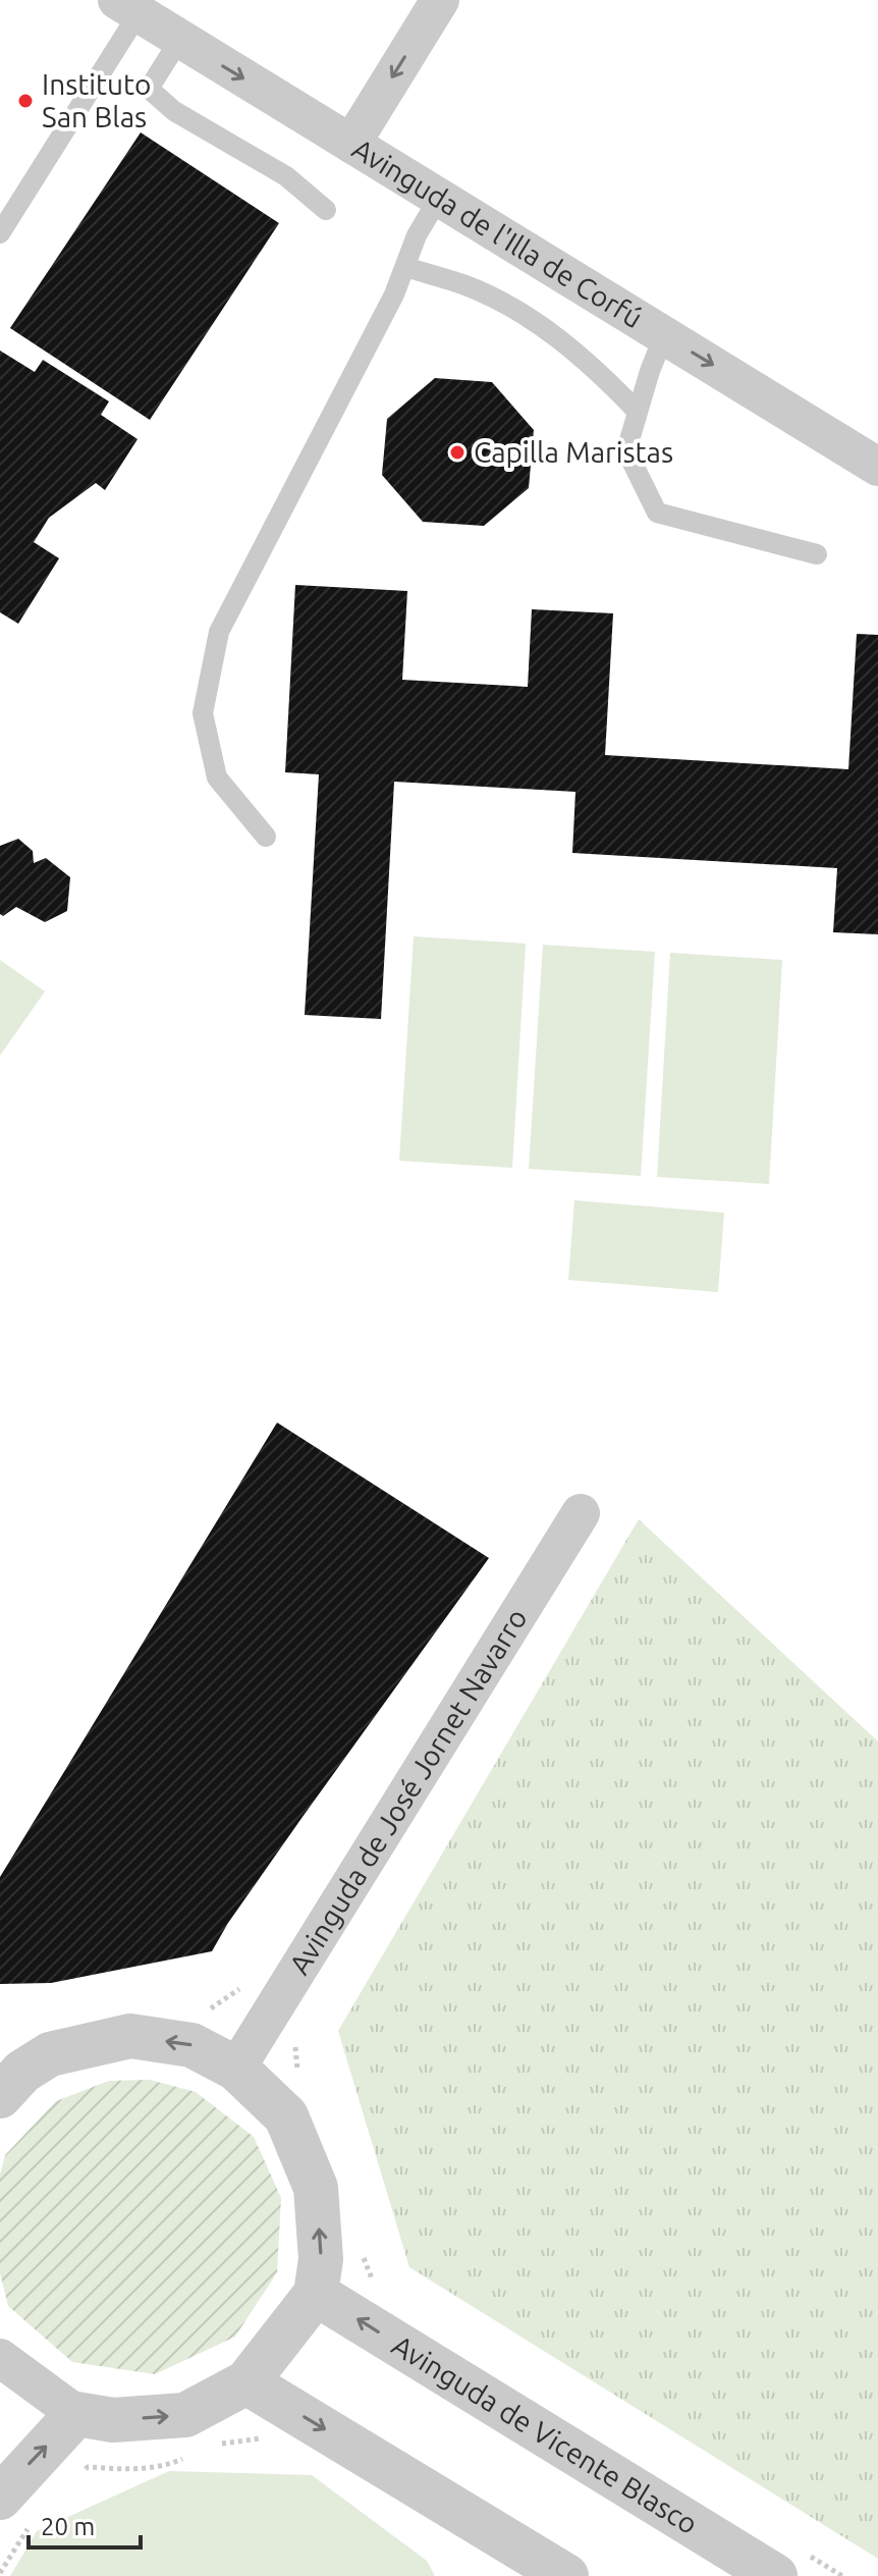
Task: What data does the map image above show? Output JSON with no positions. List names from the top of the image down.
{
  "streets": {
    "street": ["Avinguda de l'Illa de Corfú", "Avinguda de José Jornet Navarro", "Avinguda de Vicente Blasco"]
  },
  "one_way": ["Avinguda de l'Illa de Corfú"],
  "places": ["Instituto San Blas", "Capilla Maristas"],
  "scale_bar": "20 m"
}
